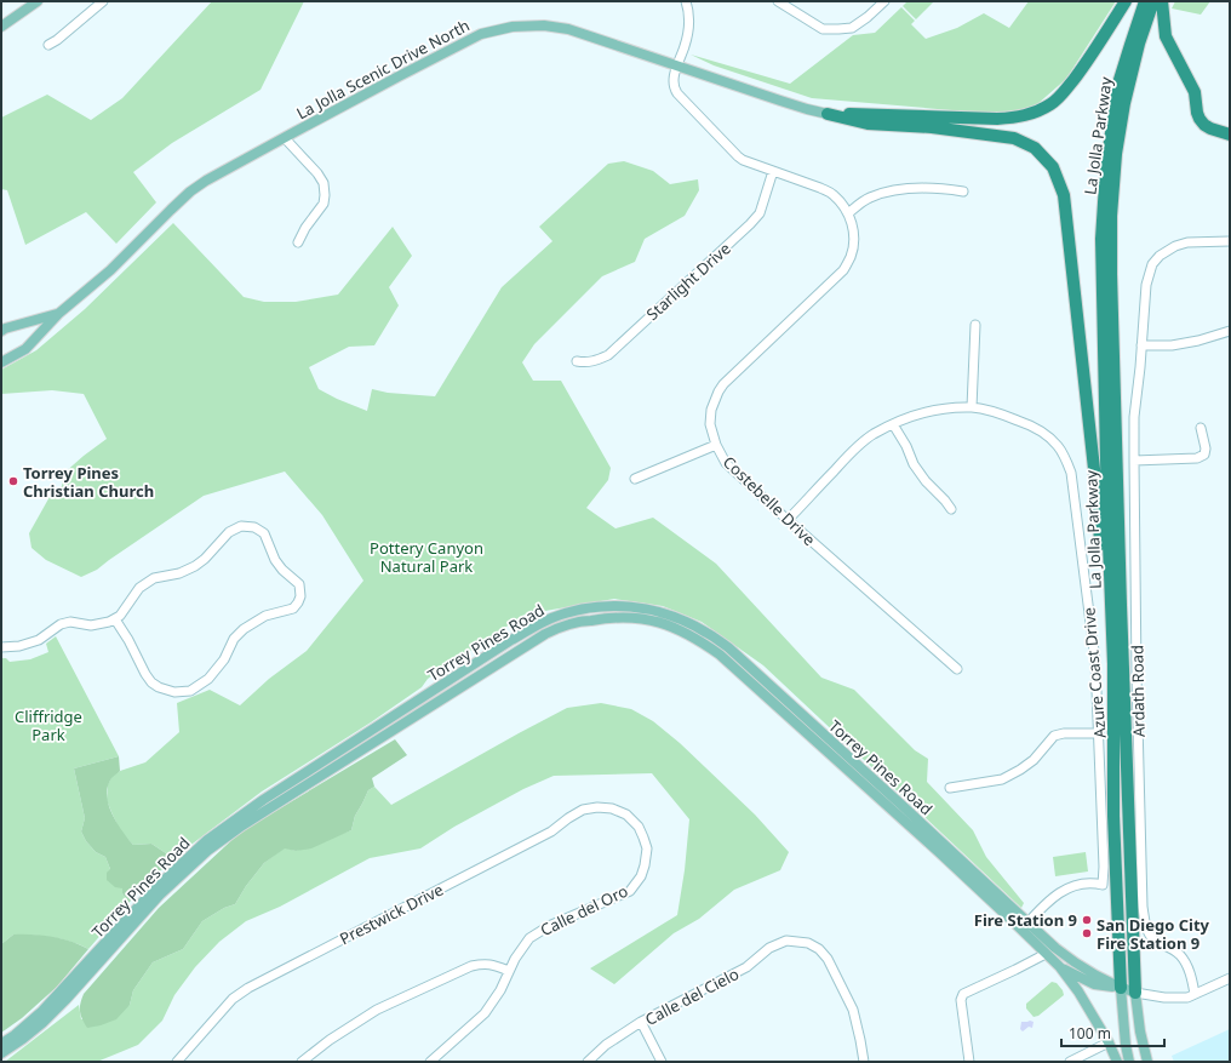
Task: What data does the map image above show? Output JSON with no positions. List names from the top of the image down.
{
  "streets": {
    "highway": ["La Jolla Parkway"],
    "main road": ["La Jolla Scenic Drive North", "Torrey Pines Road"],
    "street": [
      "Starlight Drive",
      "Costebelle Drive",
      "Azure Coast Drive",
      "Ardath Road",
      "Calle del Oro",
      "Prestwick Drive",
      "Calle del Cielo"
    ]
  },
  "crossings": [
    ["La Jolla Parkway", "Torrey Pines Road"],
    ["Torrey Pines Road", "Azure Coast Drive"],
    ["Calle del Oro", "Prestwick Drive"]
  ],
  "parks": ["Pottery Canyon Natural Park", "Cliffridge Park"],
  "places": ["Torrey Pines Christian Church", "Fire Station 9", "San Diego City Fire Station 9"],
  "scale_bar": "100 m"
}
